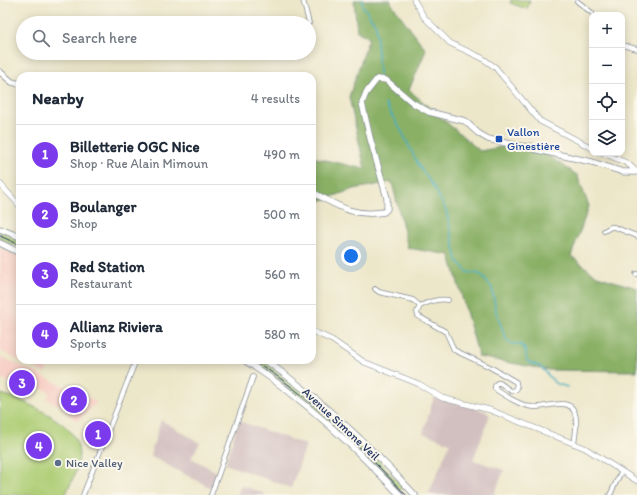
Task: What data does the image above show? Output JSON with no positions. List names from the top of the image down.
{
  "streets": {
    "main road": ["Avenue Simone Veil"]
  },
  "places": {
    "transit": ["Vallon Ginestière"],
    "other": ["Nice Valley"]
  },
  "page": {
    "map_buttons": ["+", "−"],
    "search": "Search here",
    "heading": ["Nearby", "4 results"],
    "list": [
      {
        "mark": "1",
        "name": "Billetterie OGC Nice",
        "note": "Shop · Rue Alain Mimoun",
        "value": "490 m"
      },
      {
        "mark": "2",
        "name": "Boulanger",
        "note": "Shop",
        "value": "500 m"
      },
      {
        "mark": "3",
        "name": "Red Station",
        "note": "Restaurant",
        "value": "560 m"
      },
      {
        "mark": "4",
        "name": "Allianz Riviera",
        "note": "Sports",
        "value": "580 m"
      }
    ],
    "pins": [
      "3",
      "2",
      "1",
      "4"
    ]
  }
}
